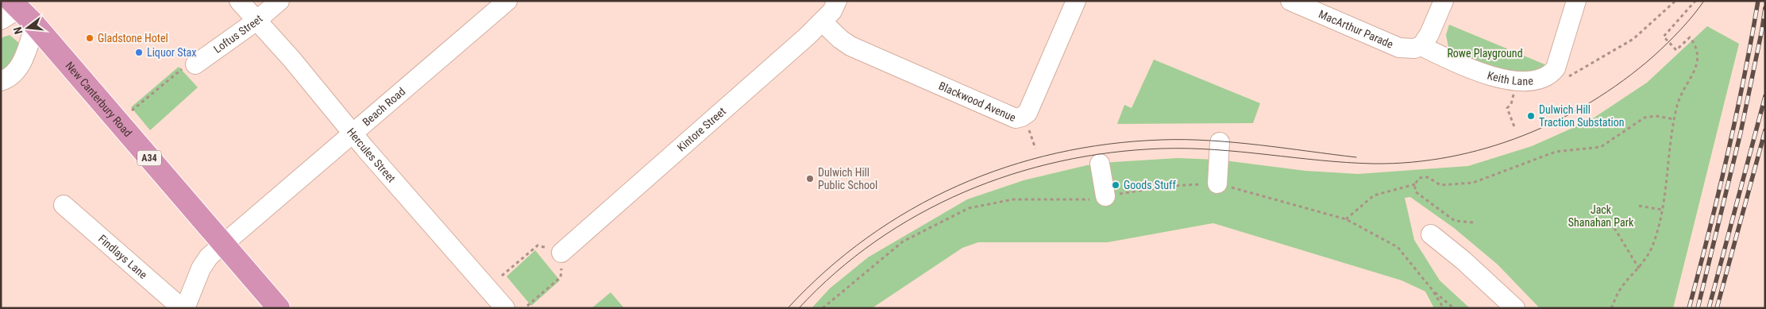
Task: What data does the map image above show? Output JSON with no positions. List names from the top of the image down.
{
  "streets": {
    "highway": ["New Canterbury Road", "A34"],
    "street": [
      "MacArthur Parade",
      "Loftus Street",
      "Keith Lane",
      "Blackwood Avenue",
      "Beach Road",
      "Kintore Street",
      "Hercules Street",
      "Findlays Lane"
    ]
  },
  "crossings": [
    ["MacArthur Parade", "Keith Lane"],
    ["Loftus Street", "Hercules Street"],
    ["New Canterbury Road", "Beach Road"],
    ["Blackwood Avenue", "Kintore Street"],
    ["Beach Road", "Hercules Street"],
    ["Beach Road", "Findlays Lane"]
  ],
  "parks": ["Rowe Playground", "Jack Shanahan Park"],
  "places": [
    "Gladstone Hotel",
    "Liquor Stax",
    "Dulwich Hill Traction Substation",
    "Dulwich Hill Public School",
    "Goods Stuff"
  ],
  "north": "left"
}
